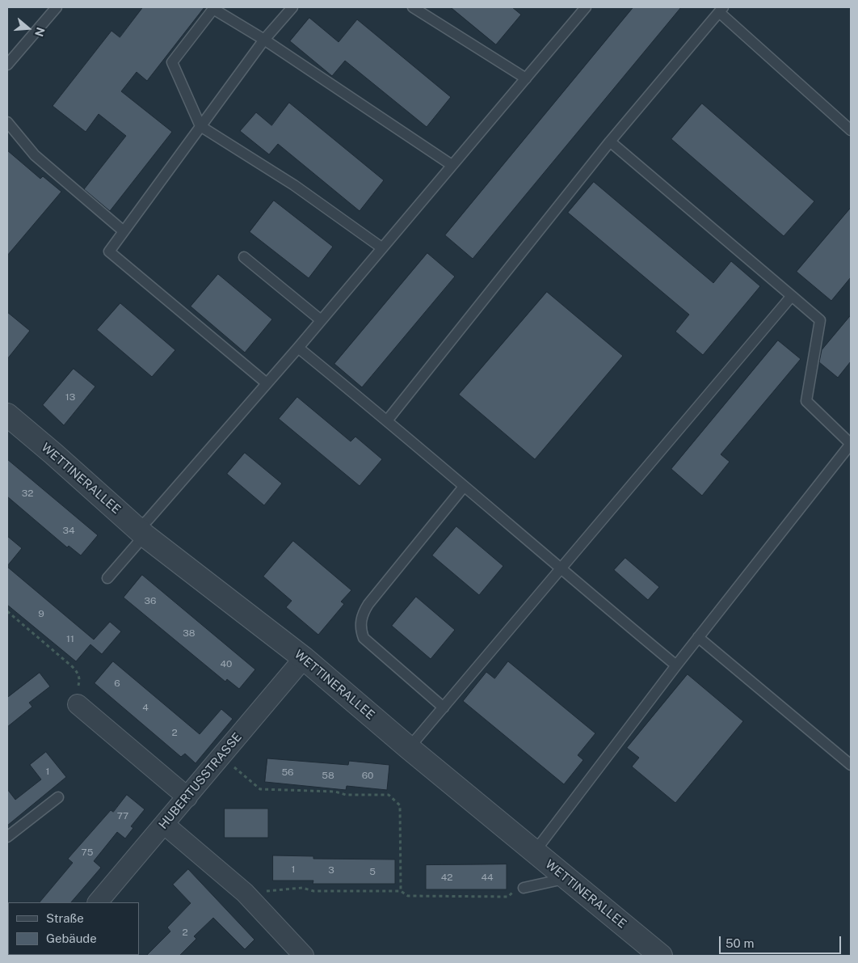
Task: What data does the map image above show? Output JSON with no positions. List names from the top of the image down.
{
  "streets": {
    "street": ["WETTINERALLEE", "HUBERTUSSTRASSE"]
  },
  "crossings": [
    ["WETTINERALLEE", "HUBERTUSSTRASSE"]
  ],
  "house_numbers": [
    "13",
    "32",
    "34",
    "36",
    "9",
    "38",
    "11",
    "40",
    "6",
    "4",
    "2",
    "1",
    "56",
    "58",
    "60",
    "77",
    "75",
    "1",
    "3",
    "5",
    "42",
    "44",
    "2"
  ],
  "legend": ["Straße", "Gebäude"],
  "scale_bar": "50 m",
  "north": "right"
}
